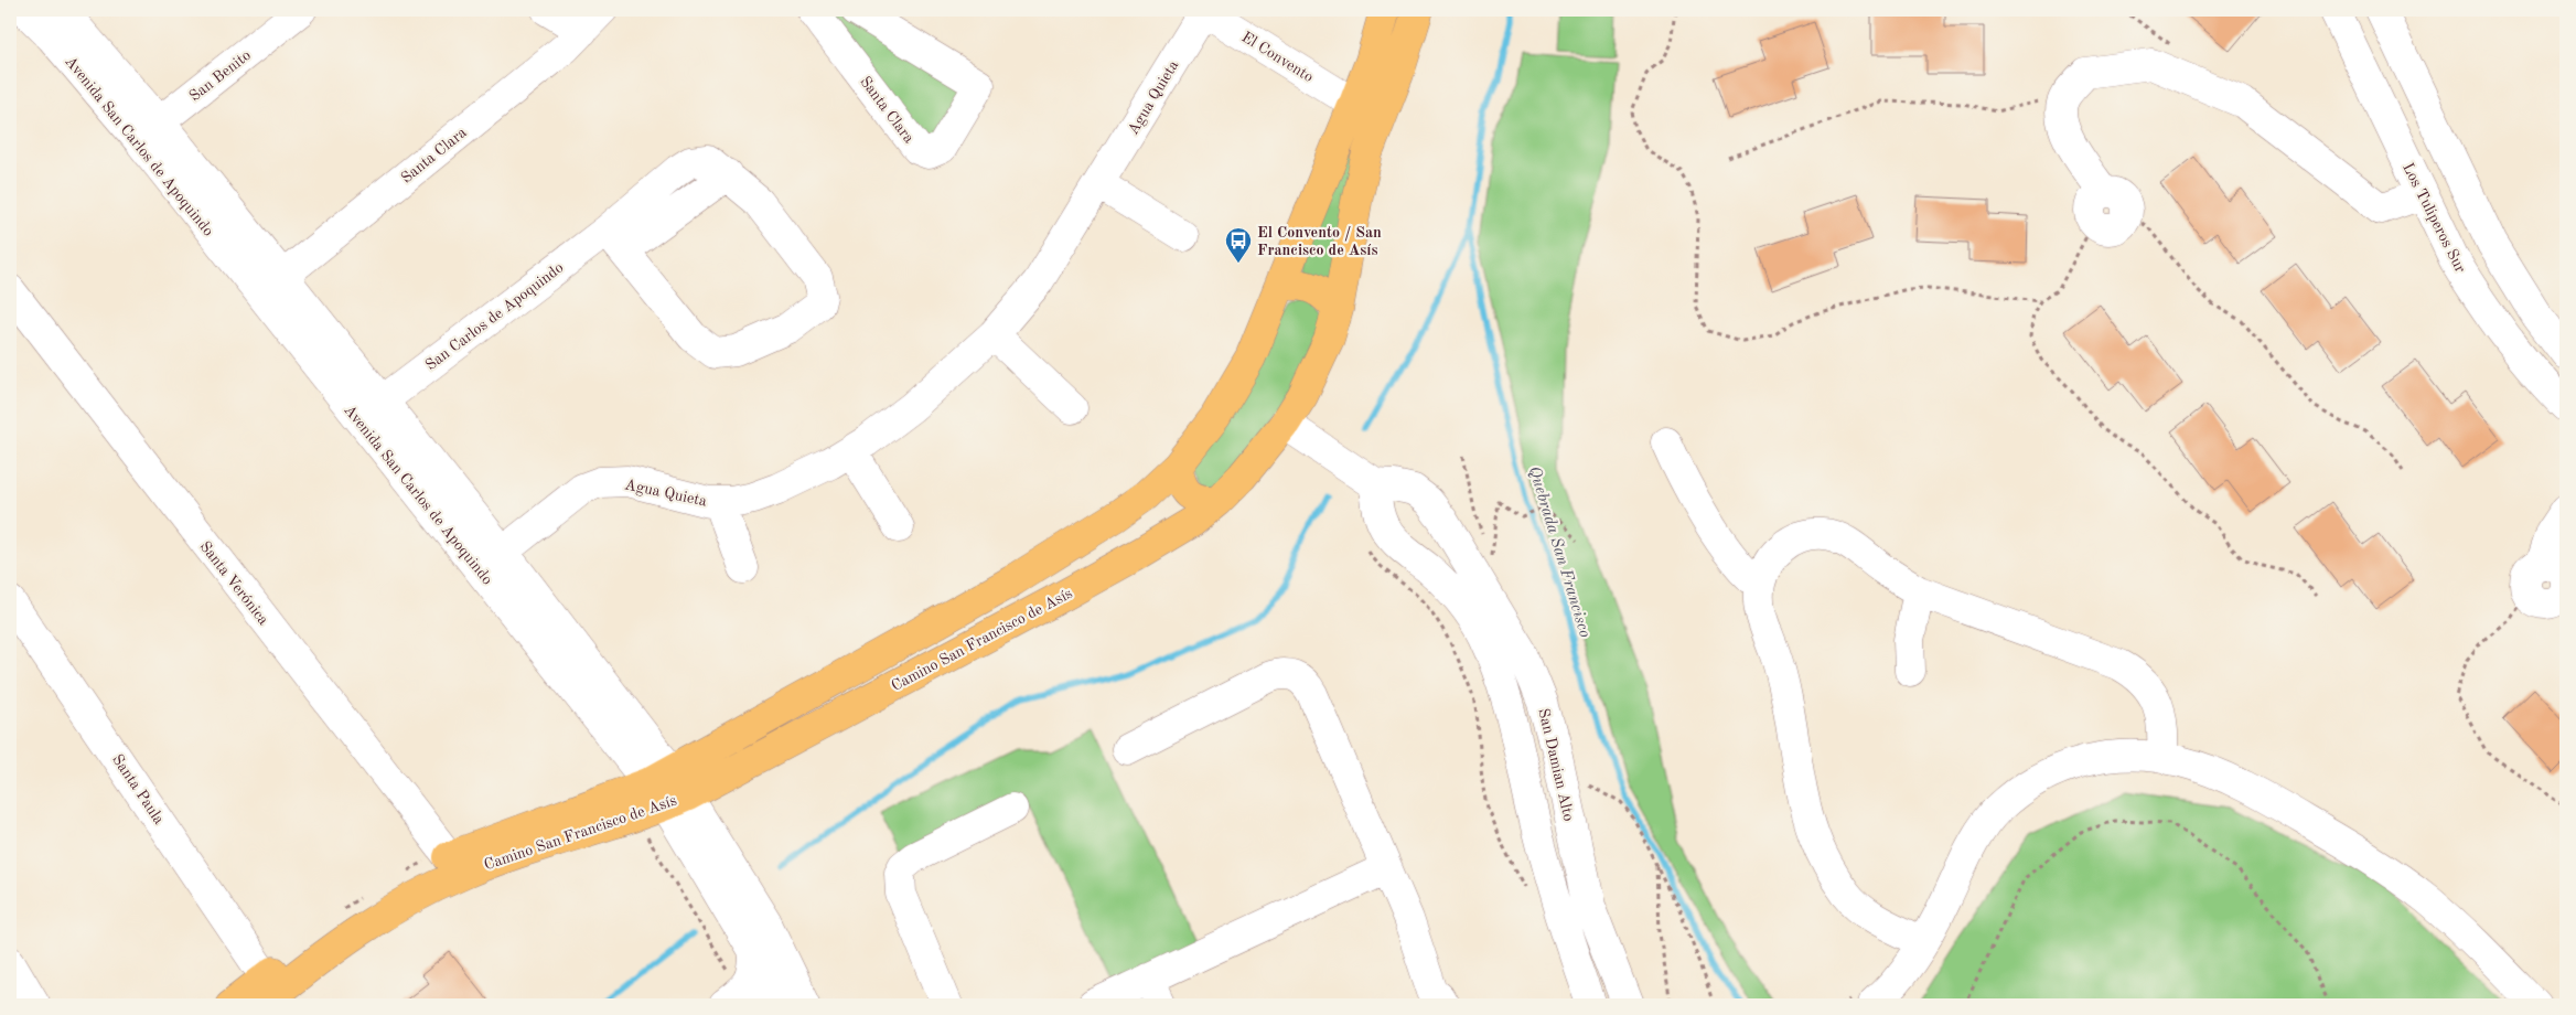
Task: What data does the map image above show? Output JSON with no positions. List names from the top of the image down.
{
  "streets": {
    "main road": ["Camino San Francisco de Asís"],
    "street": [
      "El Convento",
      "San Benito",
      "Agua Quieta",
      "Santa Clara",
      "Avenida San Carlos de Apoquindo",
      "Los Tuliperos Sur",
      "San Carlos de Apoquindo",
      "Santa Verónica",
      "San Damian Alto",
      "Santa Paula"
    ]
  },
  "crossings": [
    ["El Convento", "Agua Quieta"],
    ["El Convento", "Camino San Francisco de Asís"],
    ["San Benito", "Avenida San Carlos de Apoquindo"],
    ["Agua Quieta", "Avenida San Carlos de Apoquindo"],
    ["Santa Clara", "Avenida San Carlos de Apoquindo"],
    ["Avenida San Carlos de Apoquindo", "San Carlos de Apoquindo"],
    ["Avenida San Carlos de Apoquindo", "Camino San Francisco de Asís"],
    ["Santa Verónica", "Camino San Francisco de Asís"],
    ["Camino San Francisco de Asís", "San Damian Alto"],
    ["Camino San Francisco de Asís", "Santa Paula"]
  ],
  "water": ["Quebrada San Francisco"],
  "places": {
    "bus stop": ["El Convento / San Francisco de Asís"]
  }
}
